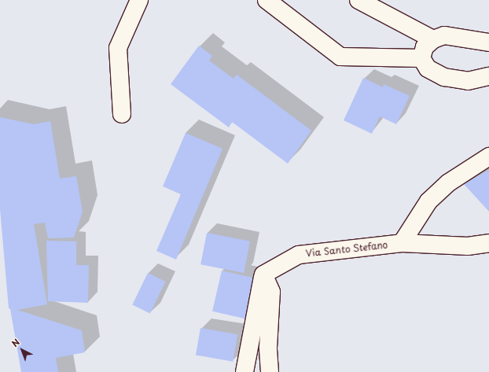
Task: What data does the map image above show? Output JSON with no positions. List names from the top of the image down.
{
  "streets": {
    "street": ["Via Santo Stefano"]
  },
  "north": "top left"
}
